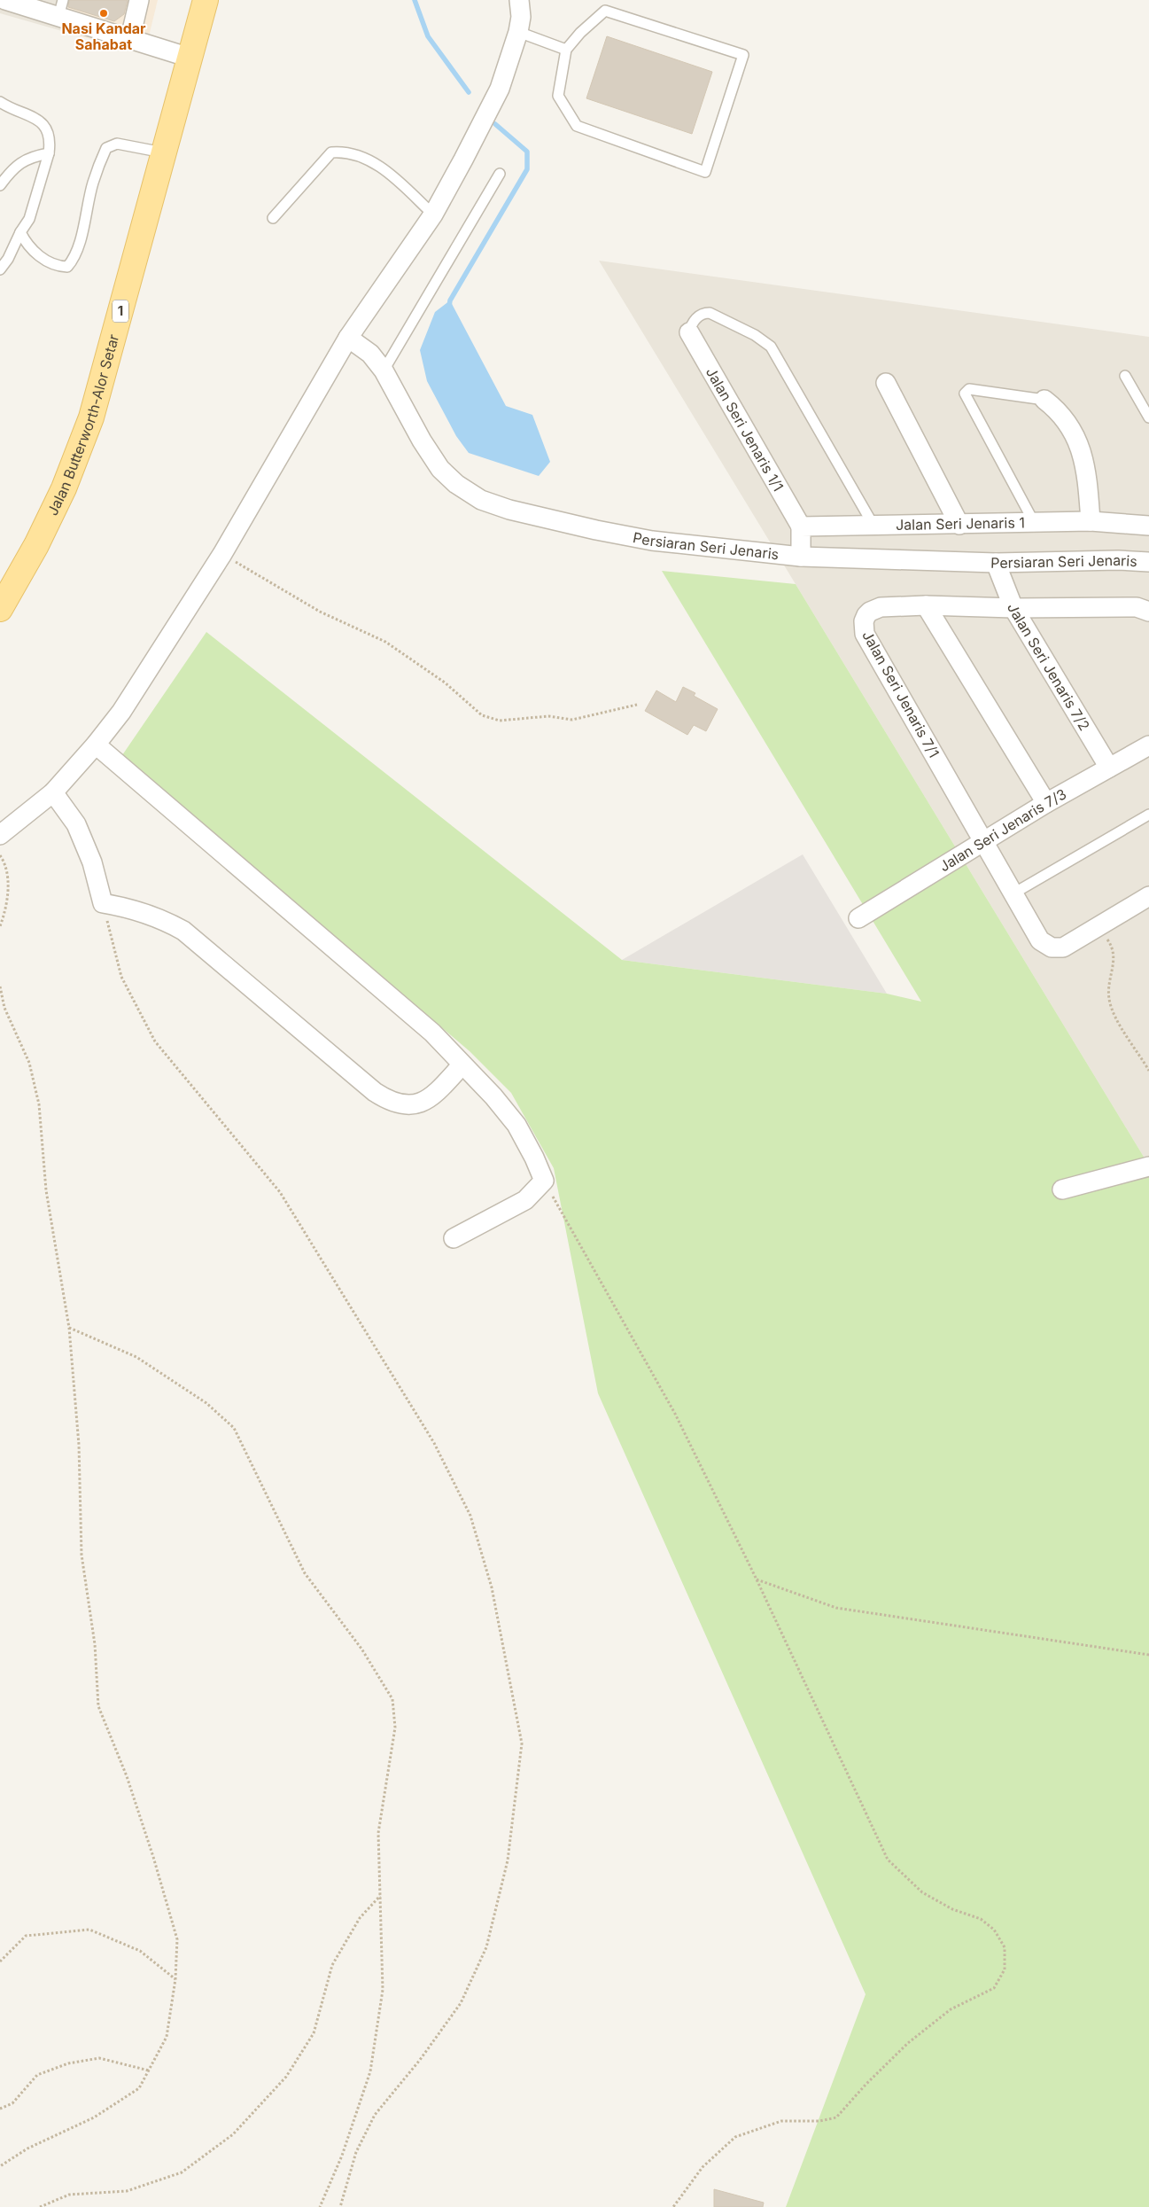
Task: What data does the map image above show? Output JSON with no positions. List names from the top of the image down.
{
  "streets": {
    "main road": ["1", "Jalan Butterworth-Alor Setar"],
    "street": [
      "Jalan Seri Jenaris 1/1",
      "Jalan Seri Jenaris 1",
      "Persiaran Seri Jenaris",
      "Jalan Seri Jenaris 7/2",
      "Jalan Seri Jenaris 7/1",
      "Jalan Seri Jenaris 7/3"
    ]
  },
  "crossings": [
    ["Jalan Seri Jenaris 1/1", "Jalan Seri Jenaris 1"],
    ["Persiaran Seri Jenaris", "Jalan Seri Jenaris 7/2"],
    ["Jalan Seri Jenaris 7/2", "Jalan Seri Jenaris 7/1"],
    ["Jalan Seri Jenaris 7/2", "Jalan Seri Jenaris 7/3"],
    ["Jalan Seri Jenaris 7/1", "Jalan Seri Jenaris 7/3"]
  ],
  "places": ["Nasi Kandar Sahabat"]
}
